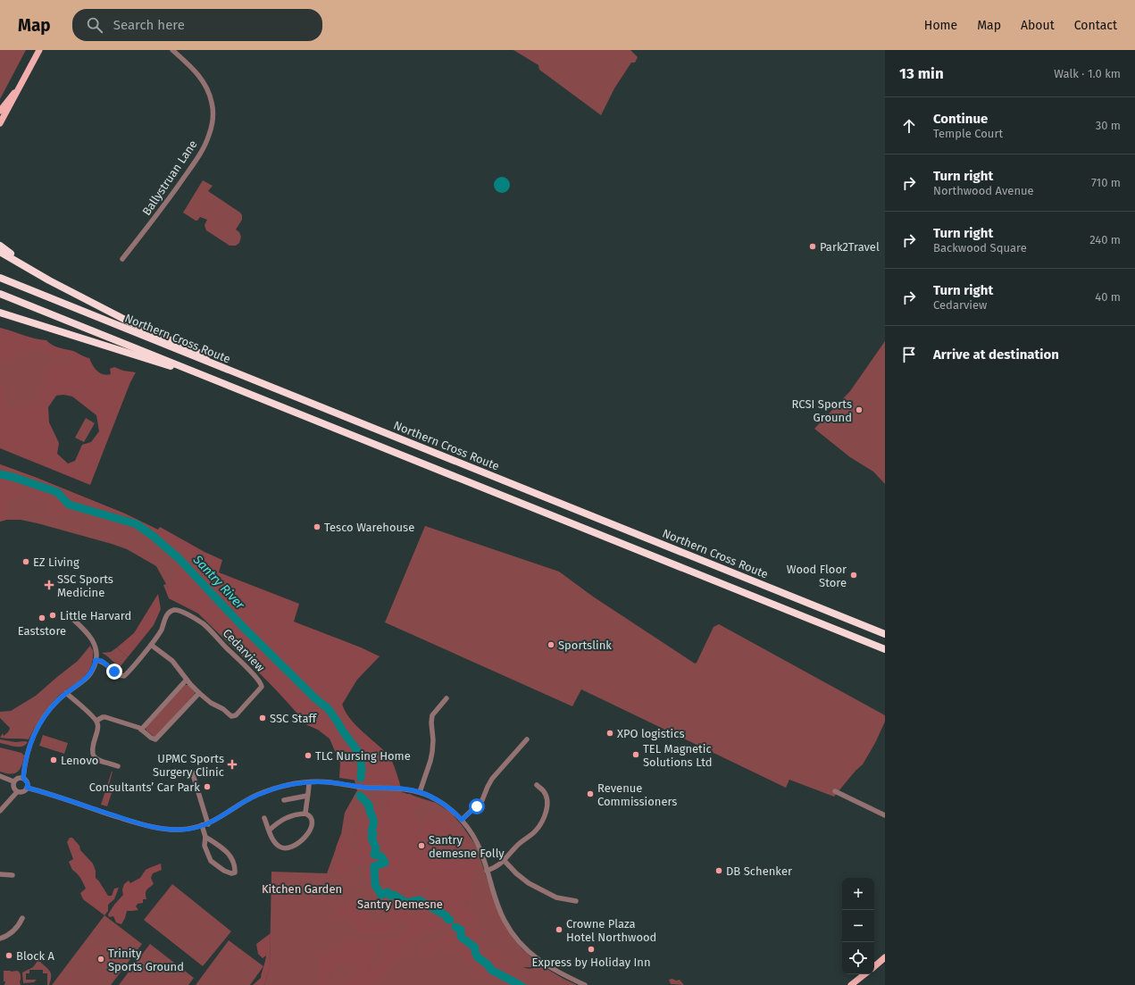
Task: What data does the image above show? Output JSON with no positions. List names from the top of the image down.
{
  "streets": {
    "highway": ["Northern Cross Route"],
    "street": ["Ballystruan Lane", "Cedarview"]
  },
  "water": ["Santry River"],
  "parks": ["Kitchen Garden", "Santry Demesne"],
  "places": {
    "other": [
      "Park2Travel",
      "RCSI Sports Ground",
      "Tesco Warehouse",
      "EZ Living",
      "Wood Floor Store",
      "Little Harvard",
      "Eaststore",
      "Sportslink",
      "SSC Staff",
      "XPO logistics",
      "TEL Magnetic Solutions Ltd",
      "TLC Nursing Home",
      "Lenovo",
      "Consultants’ Car Park",
      "Revenue Commissioners",
      "Santry demesne Folly",
      "DB Schenker",
      "Crowne Plaza Hotel Northwood",
      "Express by Holiday Inn",
      "Block A",
      "Trinity Sports Ground"
    ],
    "health": ["SSC Sports Medicine", "UPMC Sports Surgery Clinic"]
  },
  "page": {
    "header": "Map",
    "search": "Search here",
    "nav": [
      "Home",
      "Map",
      "About",
      "Contact"
    ],
    "heading": ["13 min", "Walk · 1.0 km"],
    "list": [
      ["Continue", "Temple Court", "30 m"],
      ["Turn right", "Northwood Avenue", "710 m"],
      ["Turn right", "Backwood Square", "240 m"],
      ["Turn right", "Cedarview", "40 m"],
      "Arrive at destination"
    ],
    "map_buttons": ["+", "−"]
  }
}
